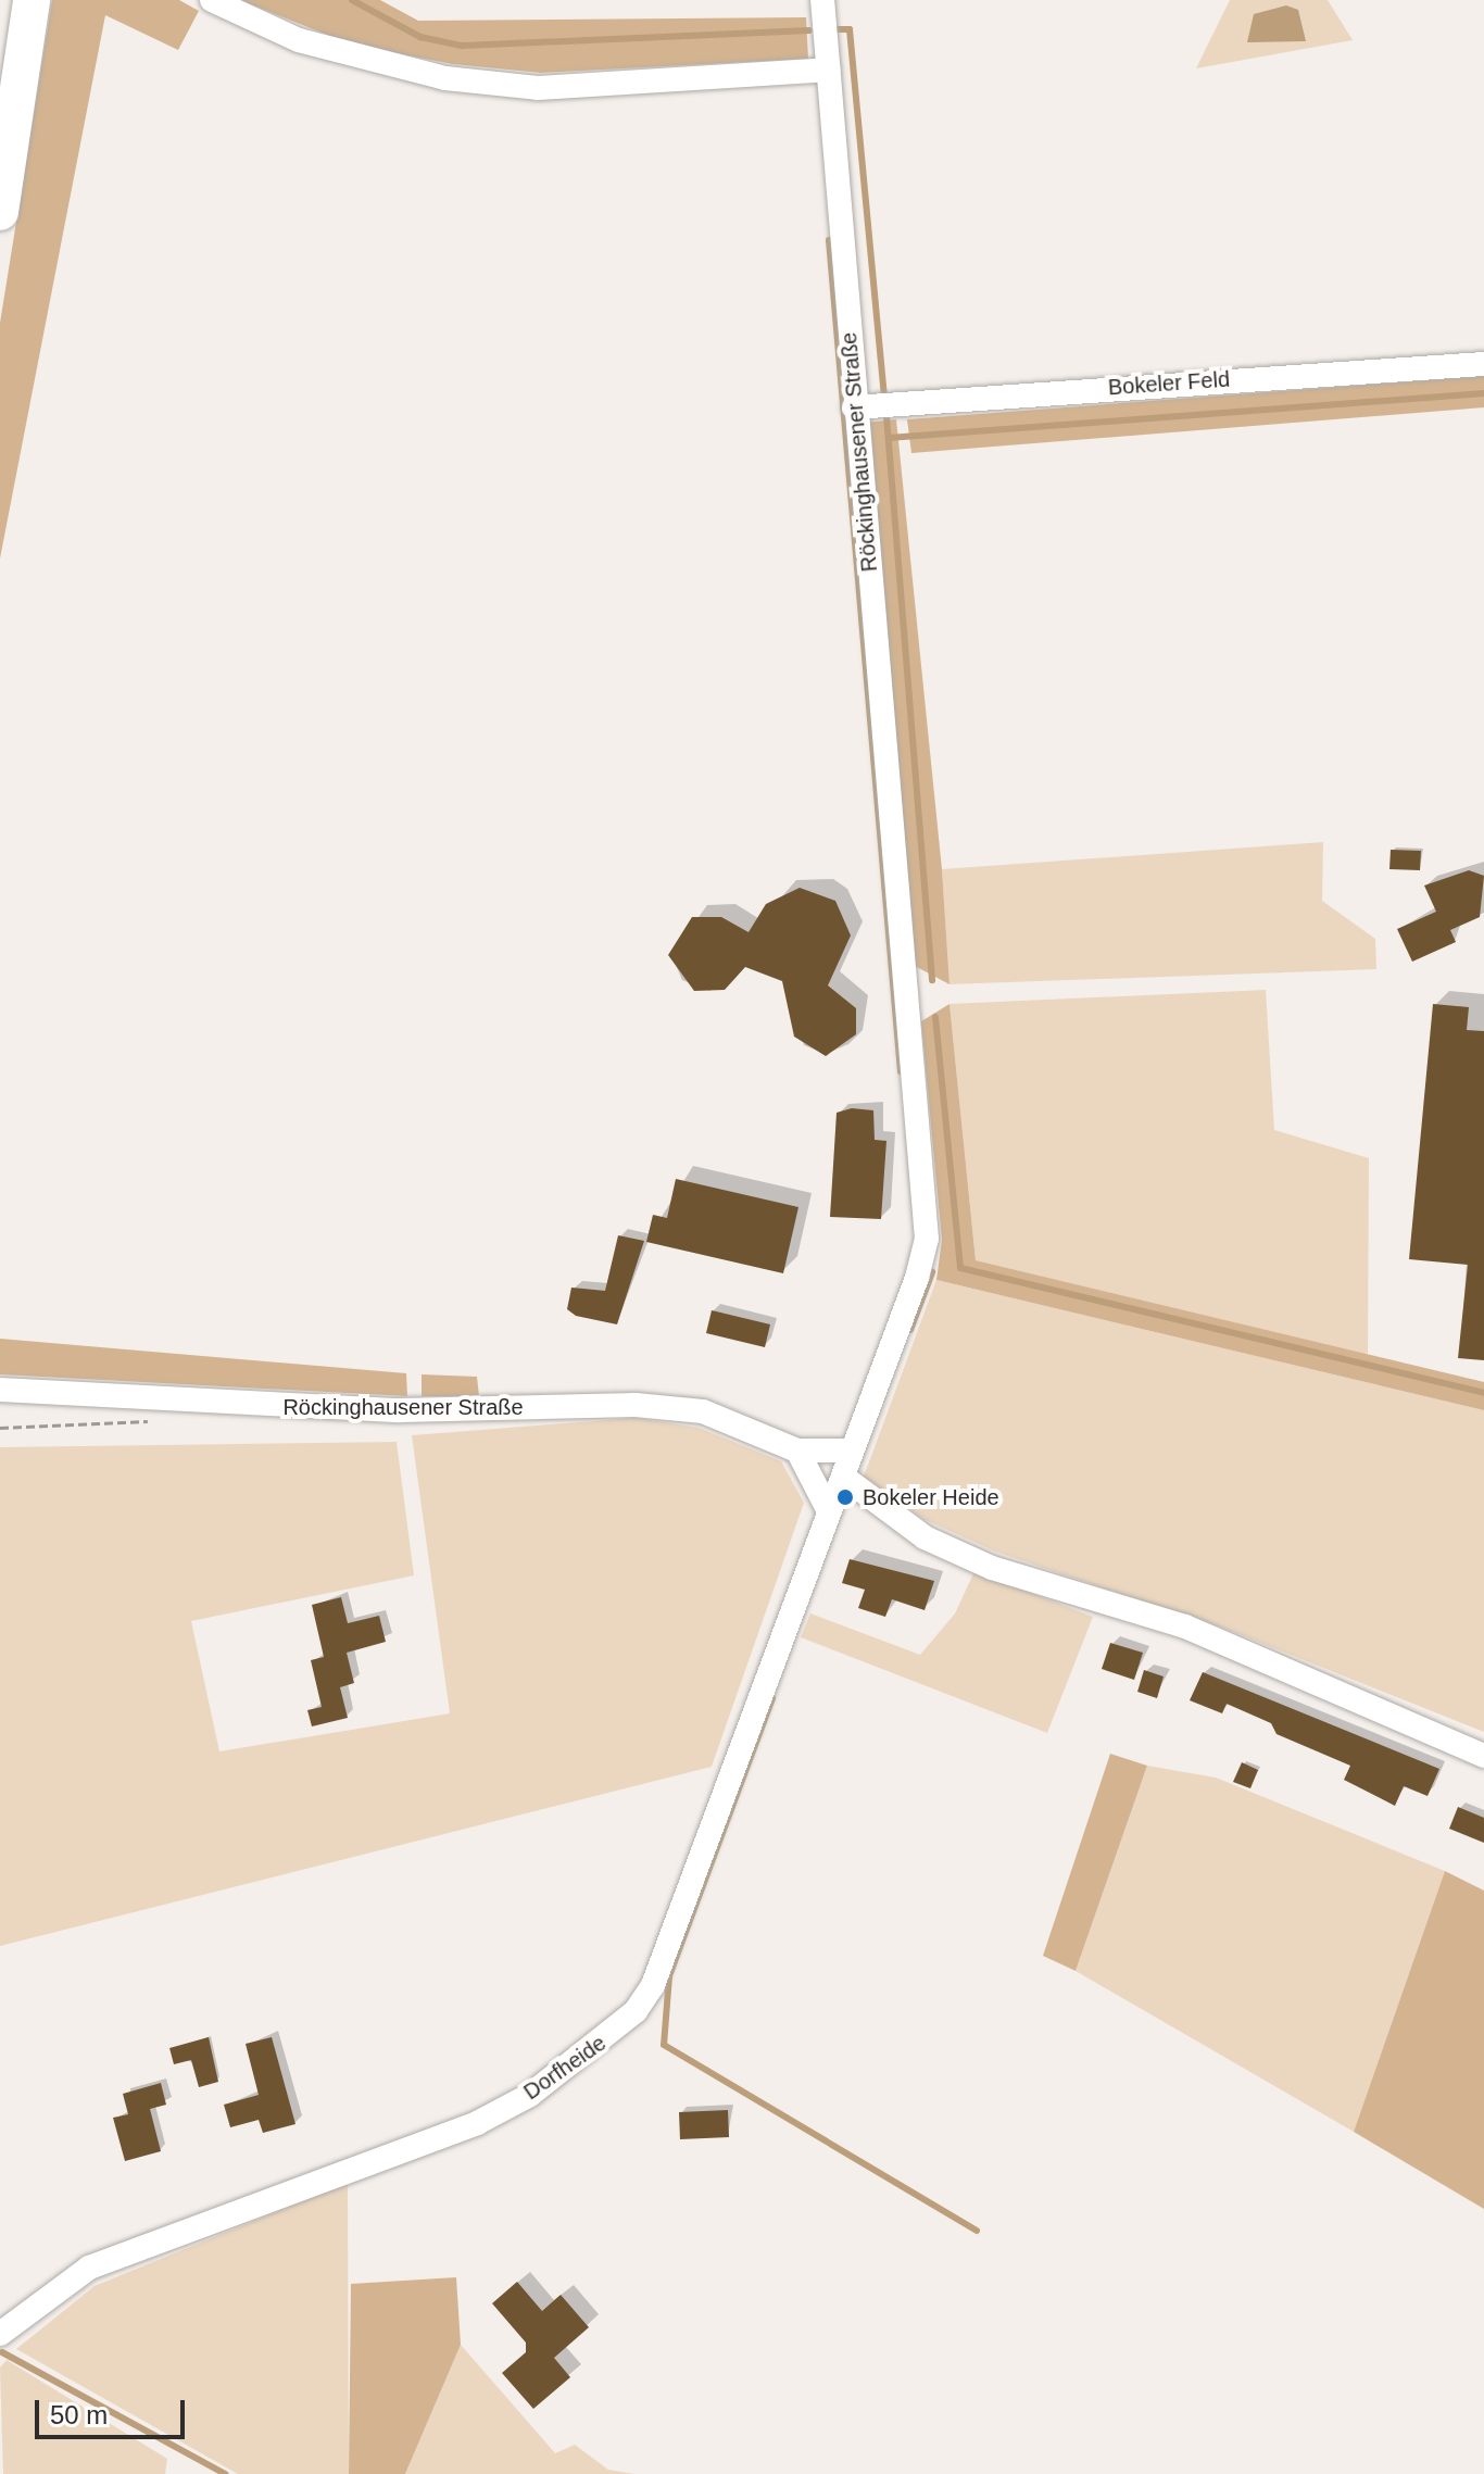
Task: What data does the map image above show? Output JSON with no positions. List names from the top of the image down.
{
  "streets": {
    "street": ["Bokeler Feld", "Röckinghausener Straße", "Dorfheide"]
  },
  "crossings": [
    ["Bokeler Feld", "Röckinghausener Straße"],
    ["Röckinghausener Straße", "Dorfheide"]
  ],
  "places": ["Bokeler Heide"],
  "scale_bar": "50 m"
}
